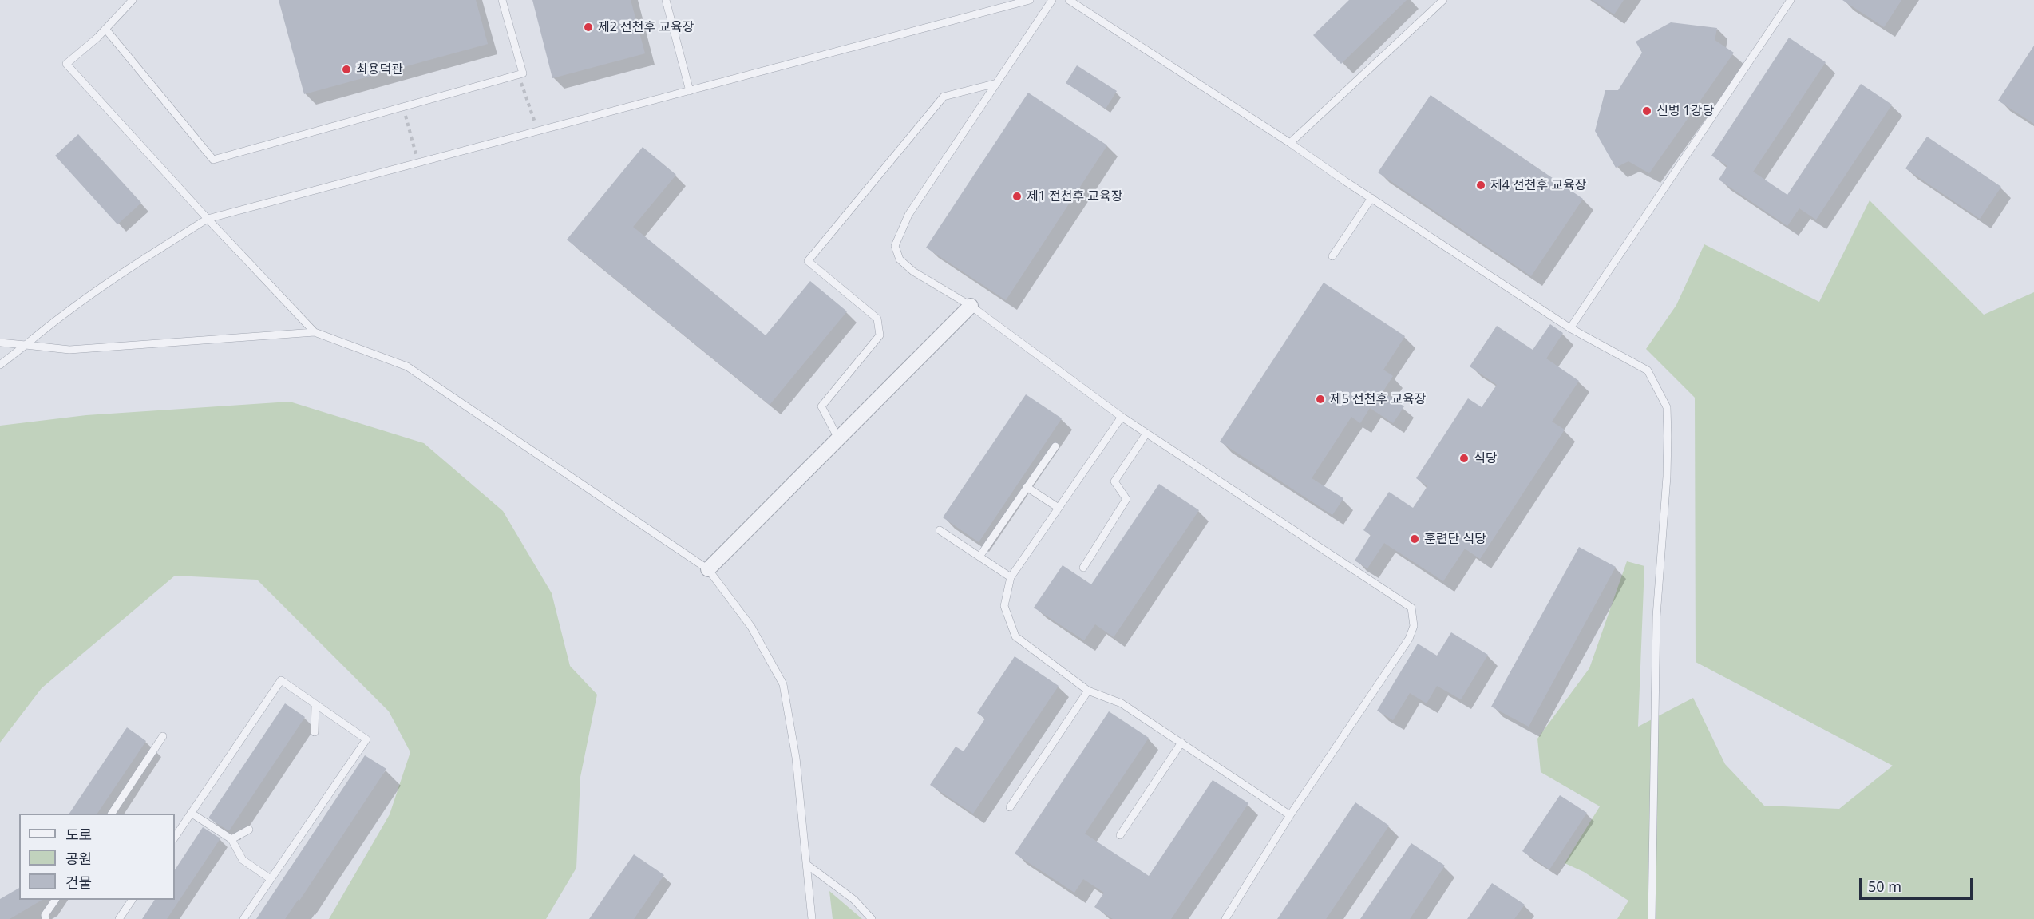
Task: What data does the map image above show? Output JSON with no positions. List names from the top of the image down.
{
  "places": [
    "제2 전천후 교육장",
    "최용덕관",
    "신병 1강당",
    "제4 전천후 교육장",
    "제1 전천후 교육장",
    "제5 전천후 교육장",
    "식당",
    "훈련단 식당"
  ],
  "legend": ["도로", "공원", "건물"],
  "scale_bar": "50 m"
}
